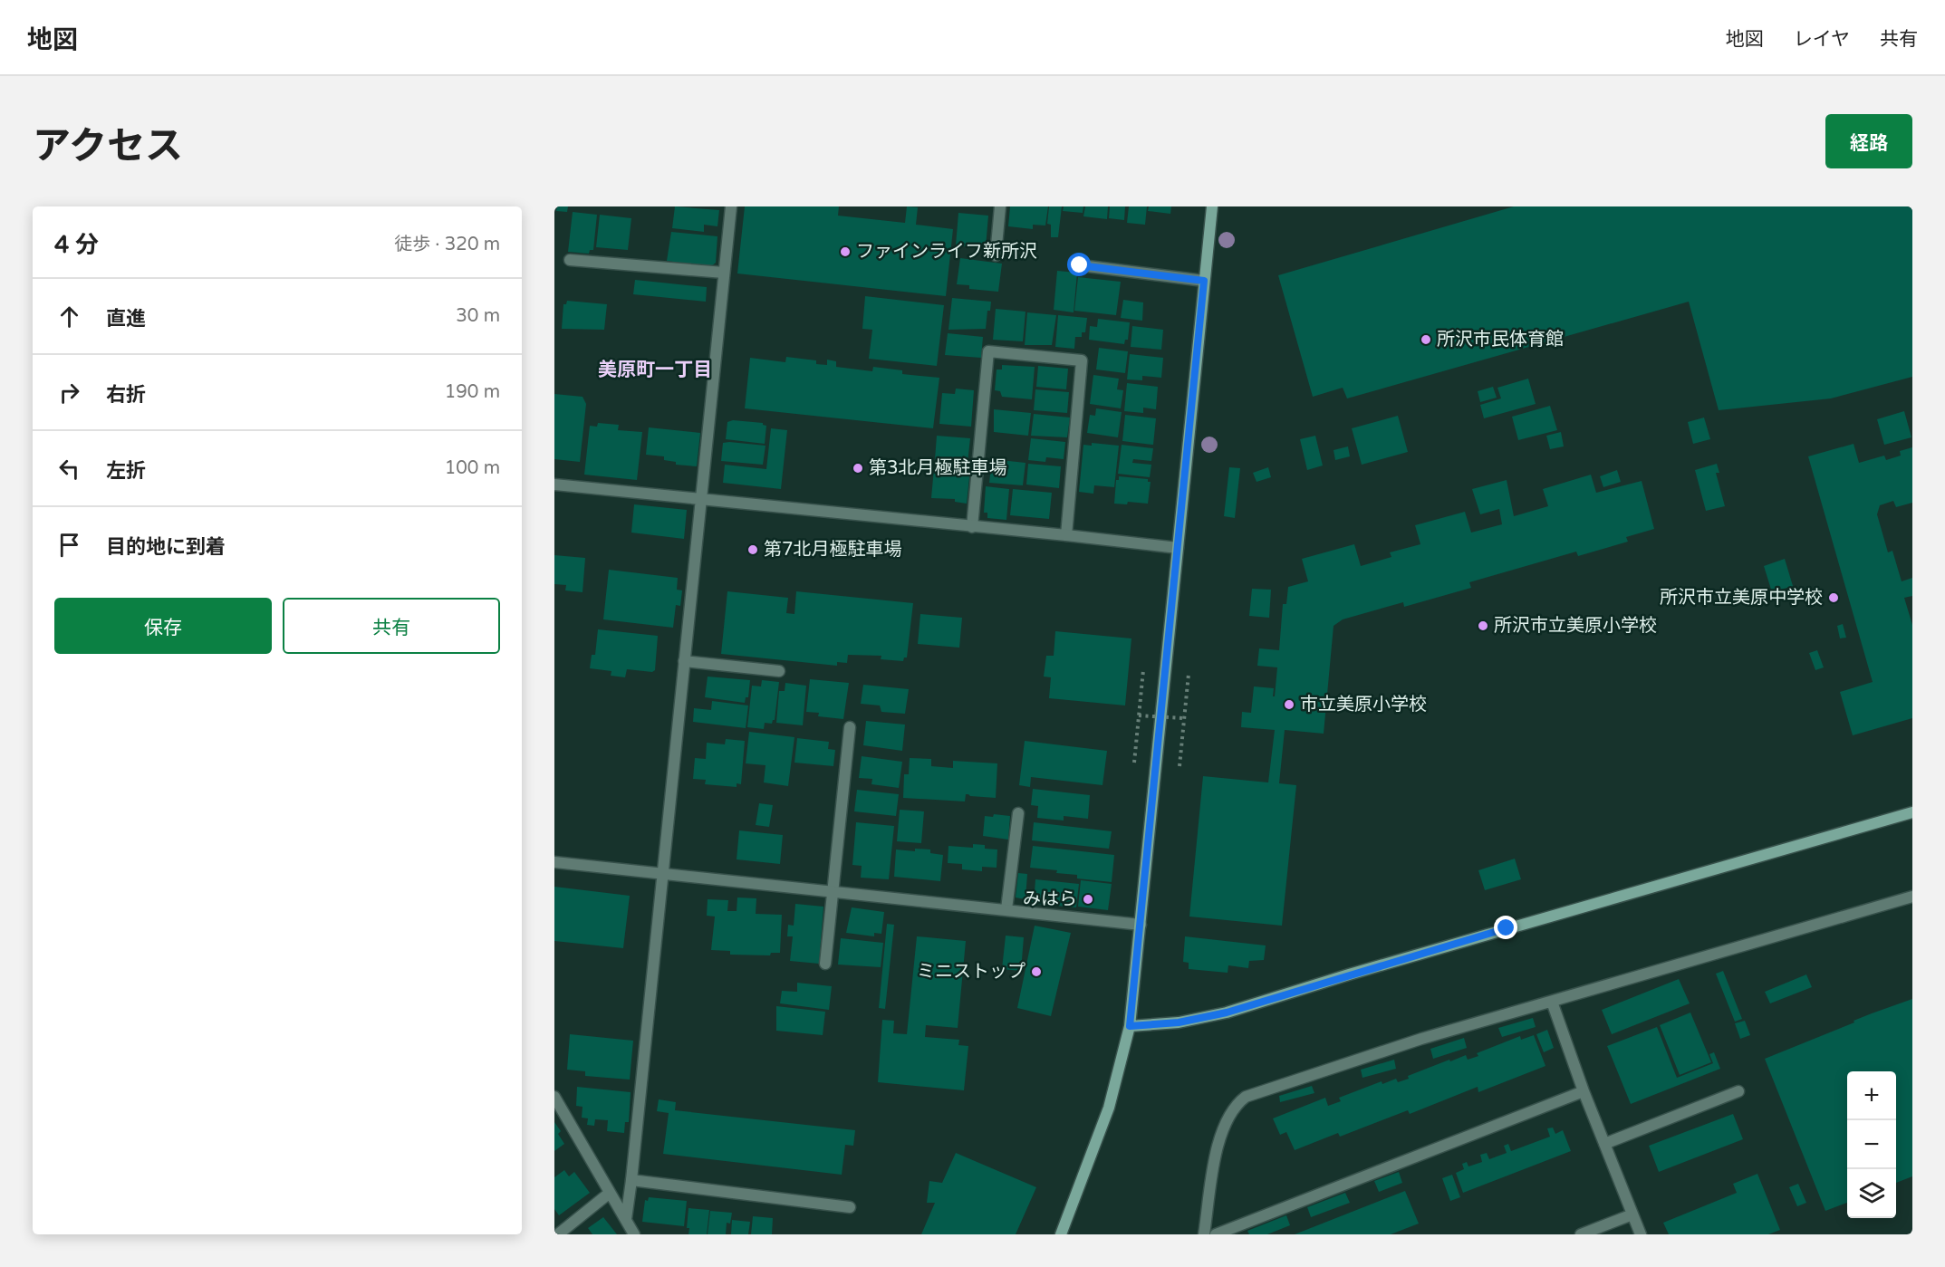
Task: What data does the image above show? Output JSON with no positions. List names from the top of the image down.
{
  "districts": ["美原町一丁目"],
  "places": [
    "ファインライフ新所沢",
    "所沢市民体育館",
    "第3北月極駐車場",
    "第7北月極駐車場",
    "所沢市立美原中学校",
    "所沢市立美原小学校",
    "市立美原小学校",
    "みはら",
    "ミニストップ"
  ],
  "page": {
    "header": "地図",
    "nav": ["地図", "レイヤ", "共有"],
    "title": "アクセス",
    "buttons": [
      "経路",
      ["保存", "共有"]
    ],
    "heading": ["4 分", "徒歩 · 320 m"],
    "list": [
      ["直進", "30 m"],
      ["右折", "190 m"],
      ["左折", "100 m"],
      "目的地に到着"
    ],
    "map_buttons": ["+", "−"]
  }
}
